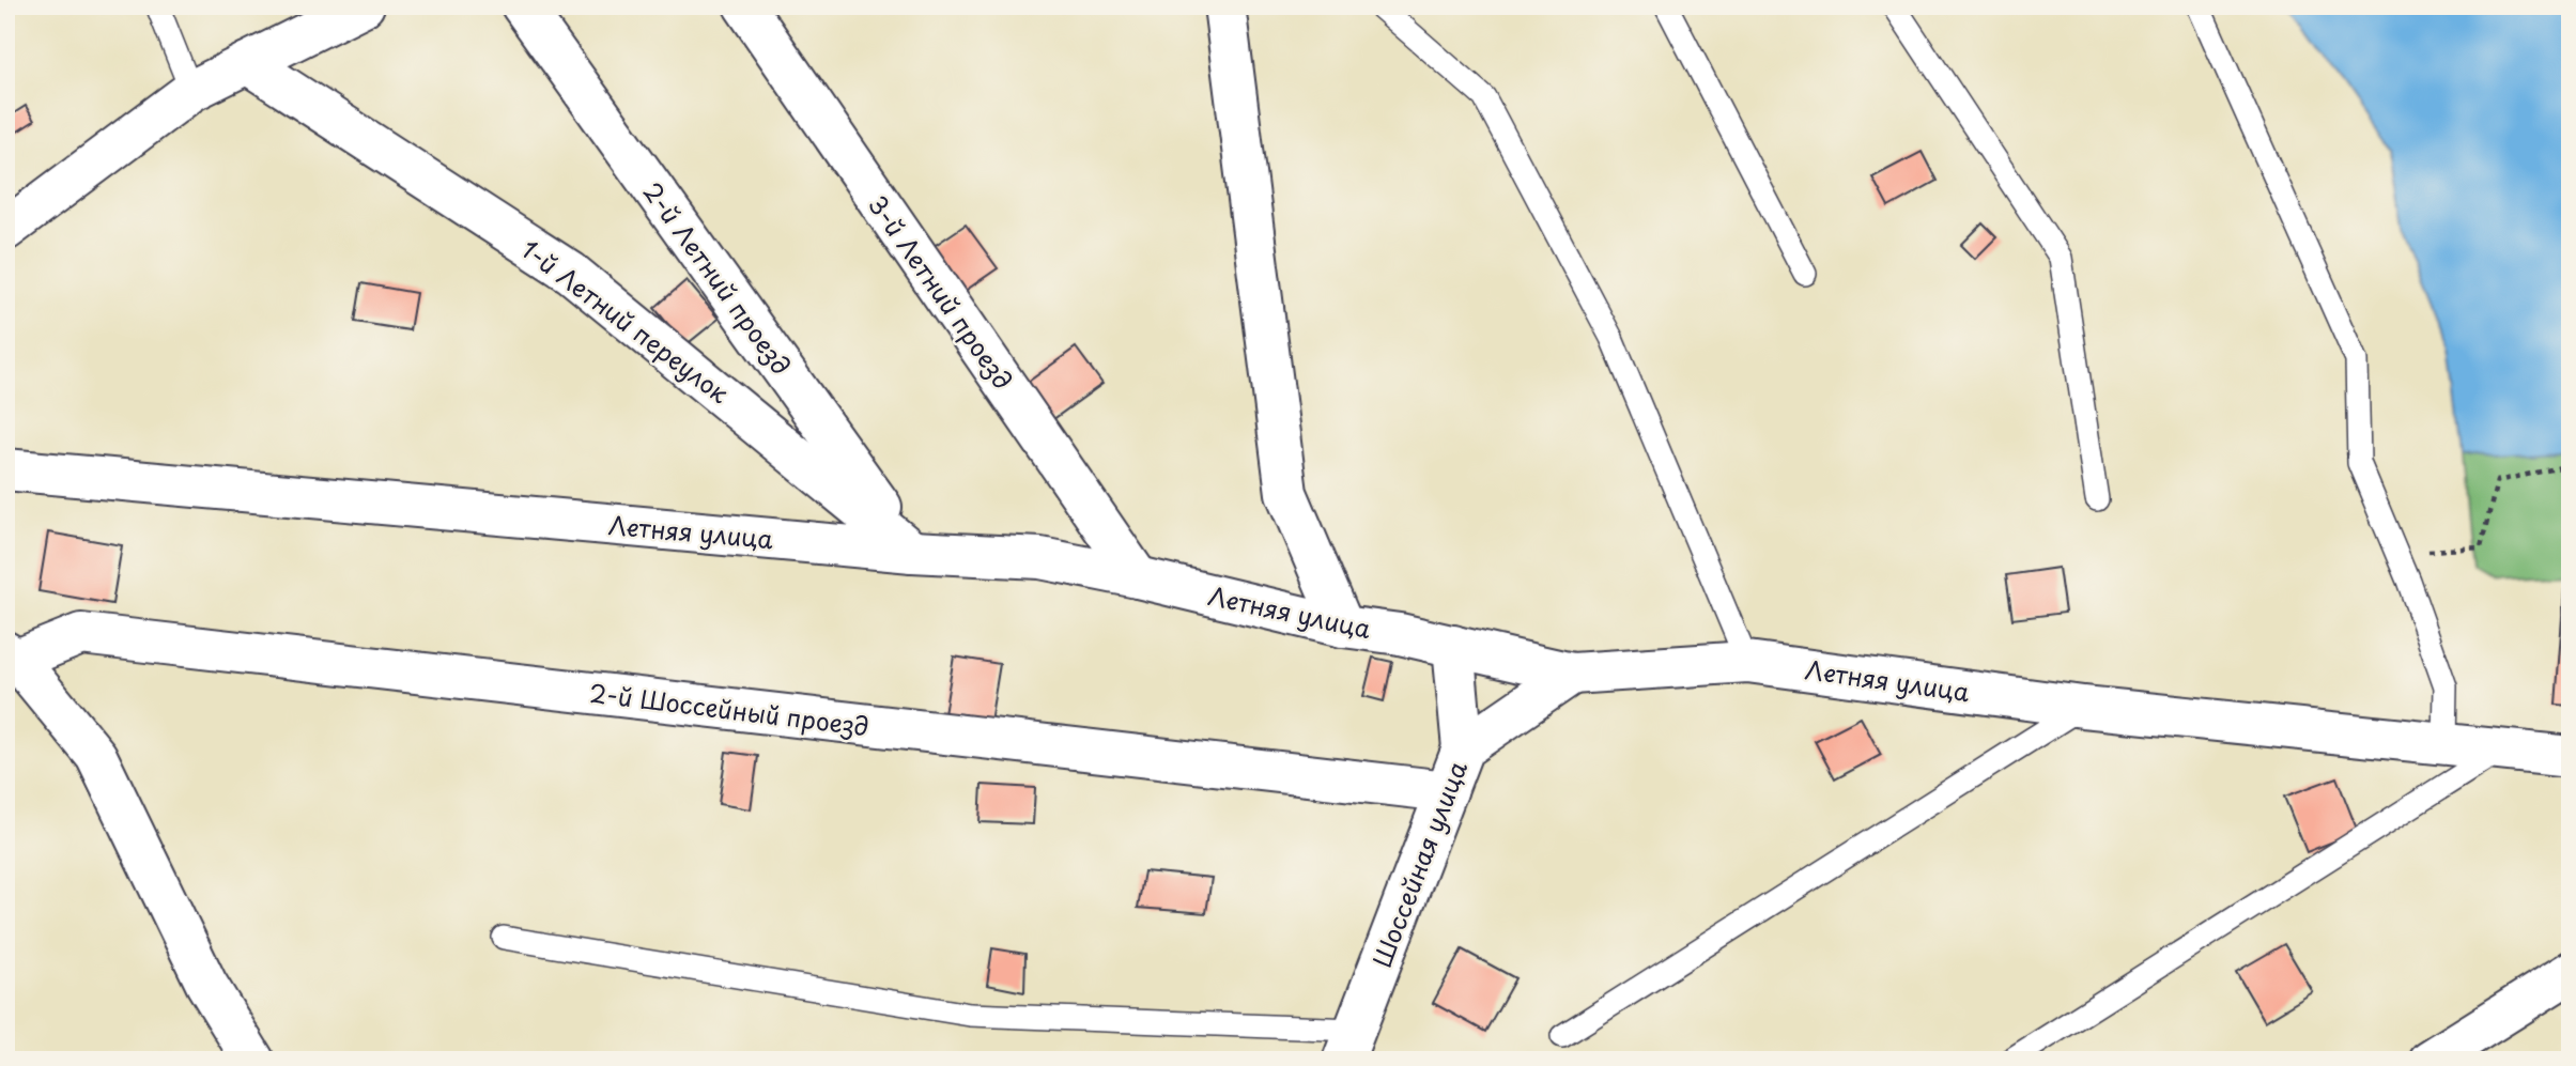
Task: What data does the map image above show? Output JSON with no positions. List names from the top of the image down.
{
  "streets": {
    "street": [
      "2-й Летний проезд",
      "3-й Летний проезд",
      "1-й Летний переулок",
      "Летняя улица",
      "2-й Шоссейный проезд",
      "Шоссейная улица"
    ]
  },
  "crossings": [
    ["2-й Летний проезд", "1-й Летний переулок"],
    ["2-й Летний проезд", "Летняя улица"],
    ["3-й Летний проезд", "Летняя улица"],
    ["1-й Летний переулок", "Летняя улица"],
    ["Летняя улица", "Шоссейная улица"],
    ["2-й Шоссейный проезд", "Шоссейная улица"]
  ]
}
